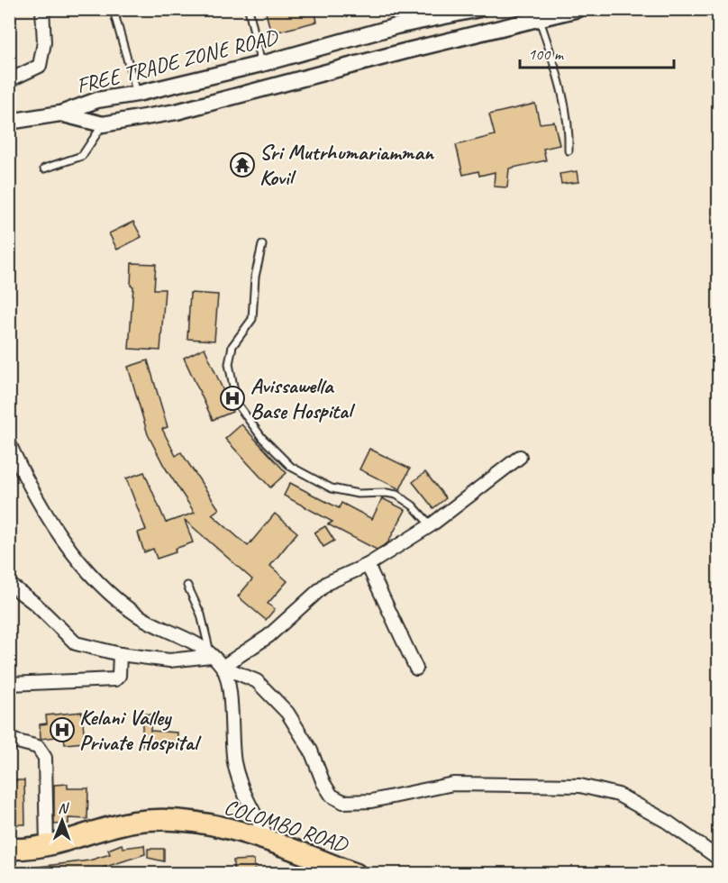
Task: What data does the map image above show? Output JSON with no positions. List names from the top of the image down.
{
  "streets": {
    "highway": ["COLOMBO ROAD"],
    "street": ["FREE TRADE ZONE ROAD"]
  },
  "places": {
    "temple": ["Sri Mutrhumariamman Kovil"],
    "hospital": ["Avissawella Base Hospital", "Kelani Valley Private Hospital"]
  },
  "scale_bar": "100 m",
  "north": "top"
}
